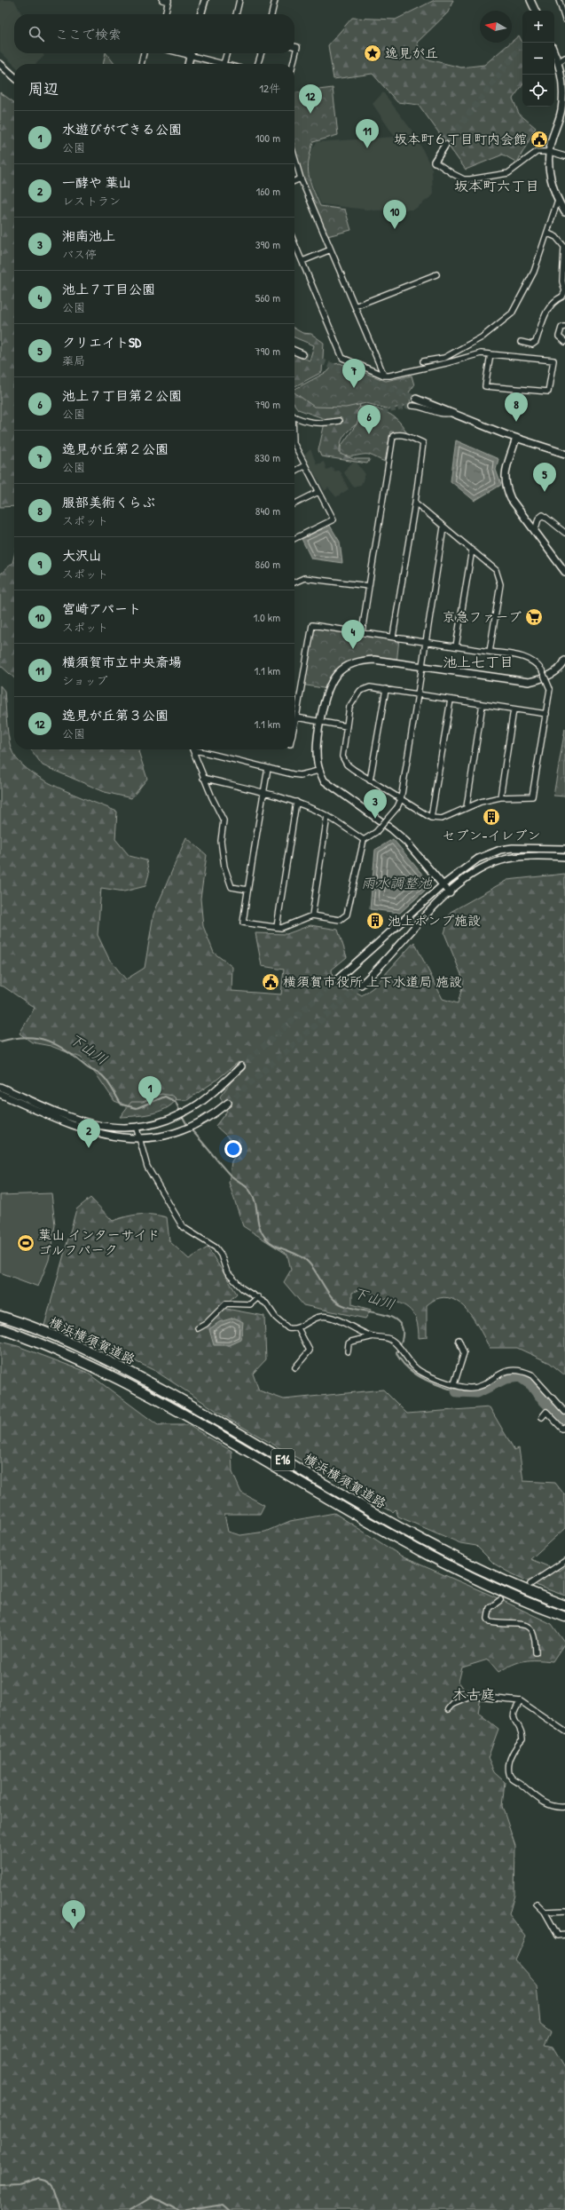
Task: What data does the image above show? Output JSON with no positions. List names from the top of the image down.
{
  "streets": {
    "highway": ["横浜横須賀道路", "E16"]
  },
  "districts": ["坂本町六丁目", "池上七丁目", "木古庭"],
  "water": ["雨水調整池", "下山川"],
  "places": {
    "place": ["逸見が丘"],
    "public building": ["坂本町６丁目町内会館", "横須賀市役所 上下水道局 施設"],
    "supermarket": ["京急ファーブ"],
    "building": ["セブン-イレブン", "池上ポンプ施設"],
    "sports": ["葉山 インターサイド ゴルフパーク"]
  },
  "north": "left",
  "page": {
    "map_buttons": ["+", "−"],
    "search": "ここで検索",
    "heading": ["周辺", "12件"],
    "pins": [
      "12",
      "11",
      "10",
      "7",
      "8",
      "6",
      "5",
      "4",
      "3",
      "1",
      "2",
      "9"
    ],
    "list": [
      {
        "mark": "1",
        "name": "水遊びができる公園",
        "note": "公園",
        "value": "100 m"
      },
      {
        "mark": "2",
        "name": "一酵や 葉山",
        "note": "レストラン",
        "value": "160 m"
      },
      {
        "mark": "3",
        "name": "湘南池上",
        "note": "バス停",
        "value": "390 m"
      },
      {
        "mark": "4",
        "name": "池上７丁目公園",
        "note": "公園",
        "value": "560 m"
      },
      {
        "mark": "5",
        "name": "クリエイトSD",
        "note": "薬局",
        "value": "790 m"
      },
      {
        "mark": "6",
        "name": "池上７丁目第２公園",
        "note": "公園",
        "value": "790 m"
      },
      {
        "mark": "7",
        "name": "逸見が丘第２公園",
        "note": "公園",
        "value": "830 m"
      },
      {
        "mark": "8",
        "name": "服部美術くらぶ",
        "note": "スポット",
        "value": "840 m"
      },
      {
        "mark": "9",
        "name": "大沢山",
        "note": "スポット",
        "value": "860 m"
      },
      {
        "mark": "10",
        "name": "宮崎アパート",
        "note": "スポット",
        "value": "1.0 km"
      },
      {
        "mark": "11",
        "name": "横須賀市立中央斎場",
        "note": "ショップ",
        "value": "1.1 km"
      },
      {
        "mark": "12",
        "name": "逸見が丘第３公園",
        "note": "公園",
        "value": "1.1 km"
      }
    ]
  }
}
